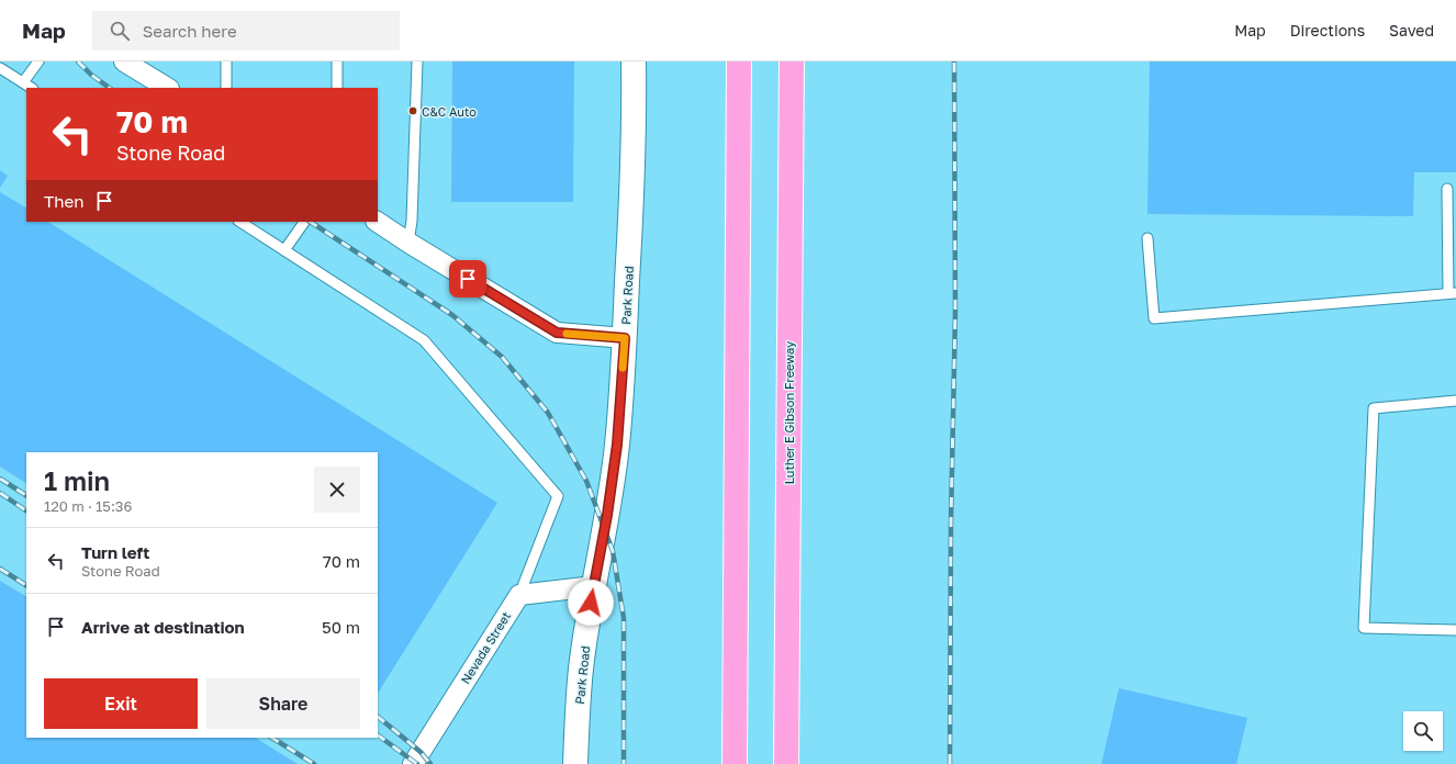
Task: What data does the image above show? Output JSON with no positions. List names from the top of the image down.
{
  "streets": {
    "highway": ["Luther E Gibson Freeway"],
    "street": ["Park Road", "Nevada Street"]
  },
  "places": ["C&C Auto"],
  "page": {
    "header": "Map",
    "search": "Search here",
    "nav": ["Map", "Directions", "Saved"],
    "turn": ["70 m", "Stone Road"],
    "then": "Then",
    "heading": ["1 min", "120 m · 15:36"],
    "list": [
      {
        "name": "Turn left",
        "note": "Stone Road",
        "value": "70 m"
      },
      {
        "name": "Arrive at destination",
        "value": "50 m"
      }
    ],
    "buttons": ["Exit", "Share"]
  }
}
